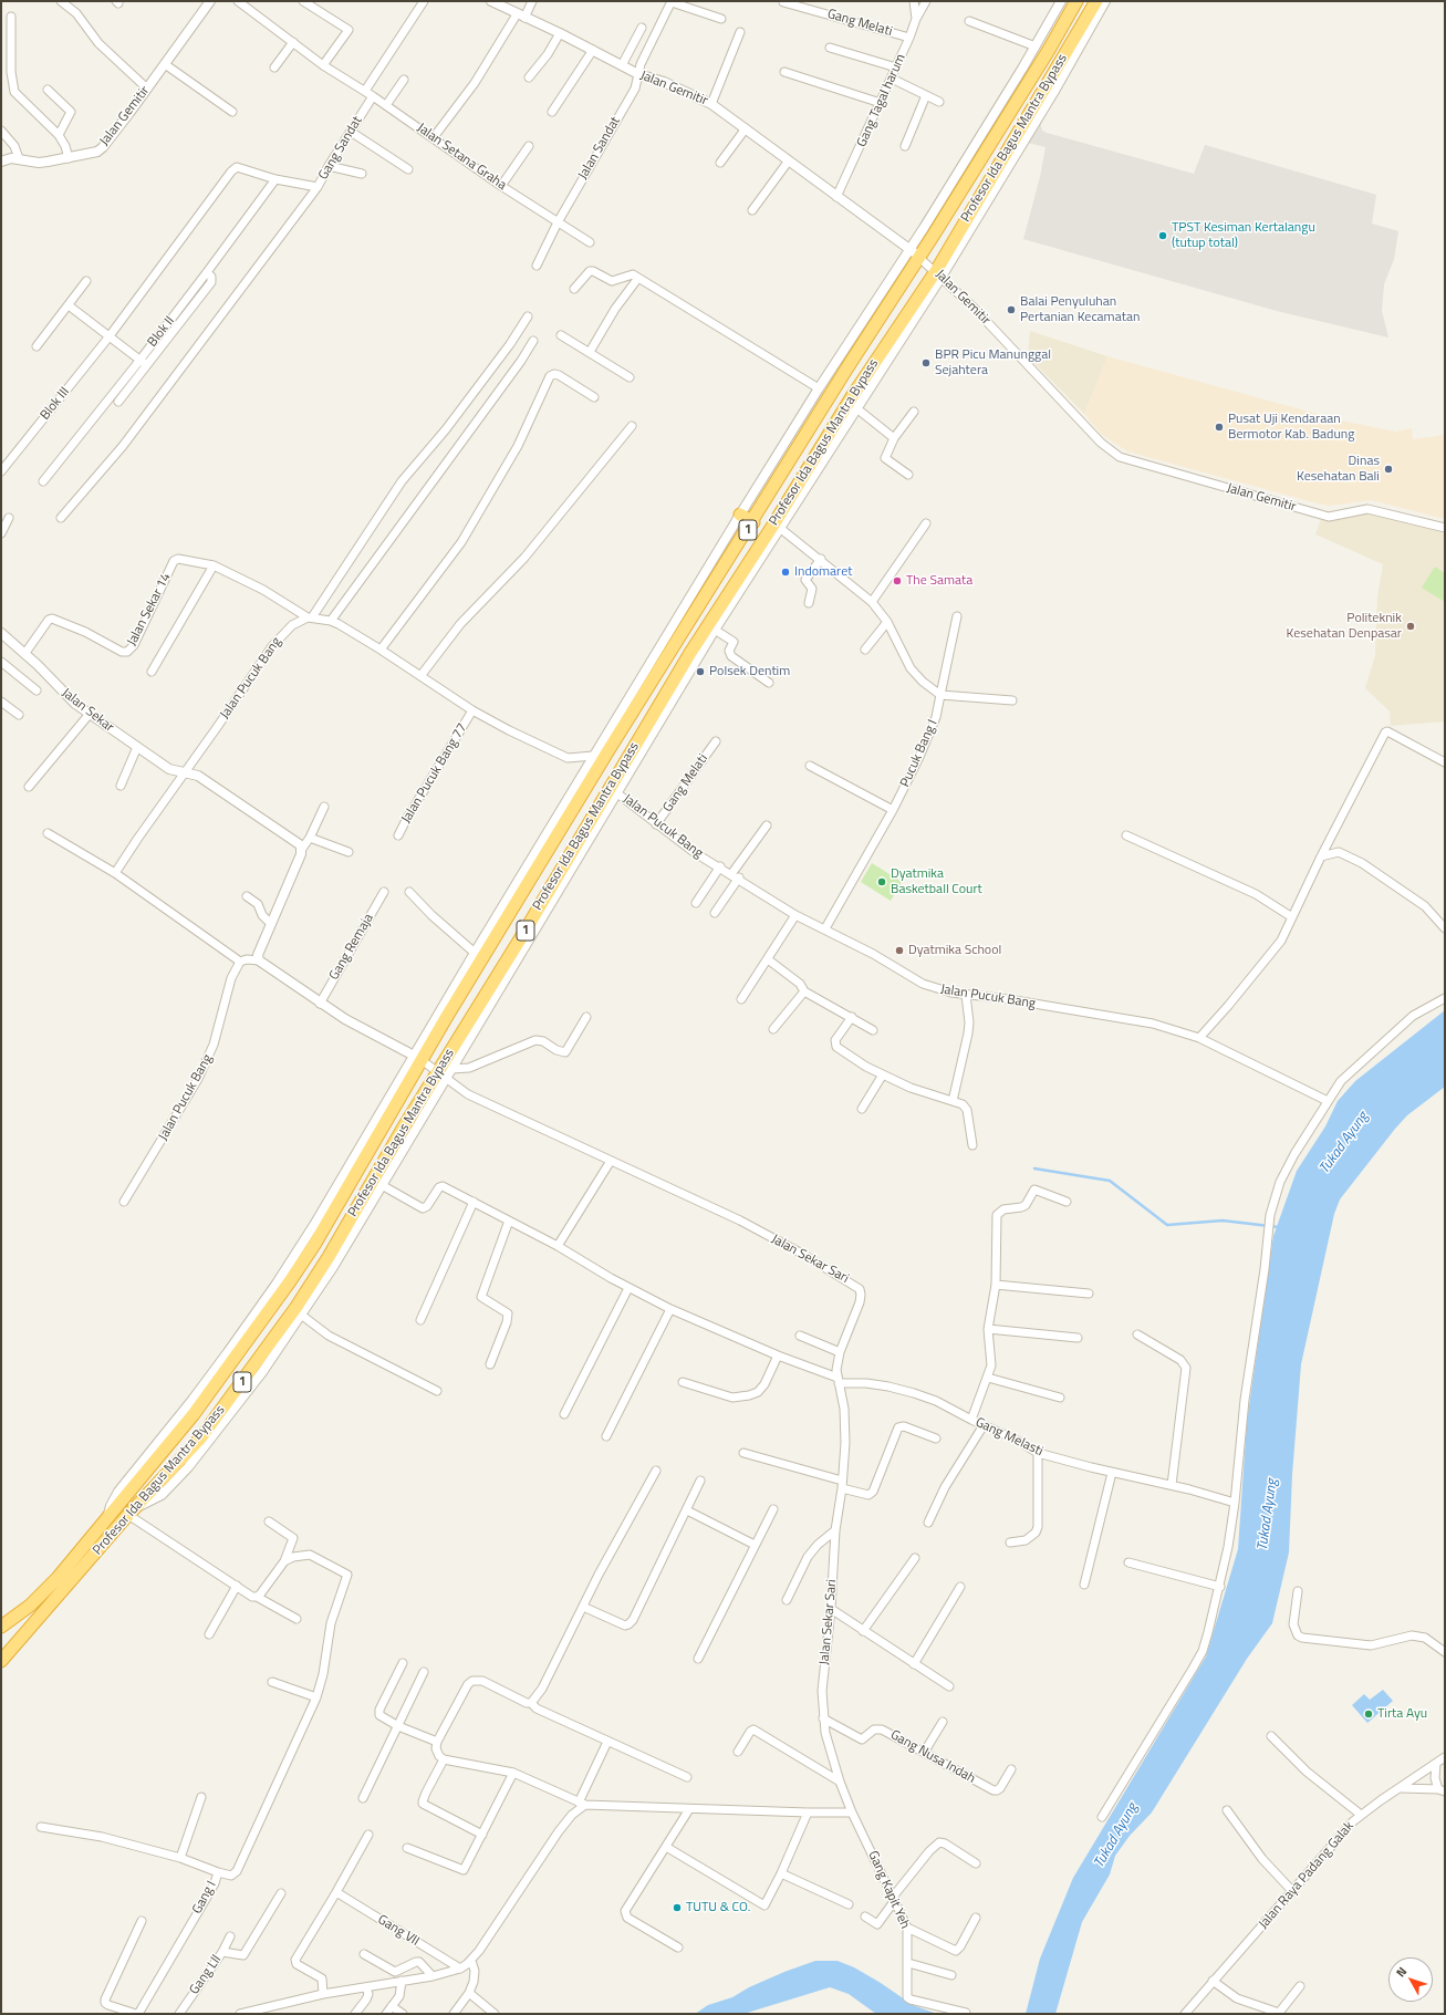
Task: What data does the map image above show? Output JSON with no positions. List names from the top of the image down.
{
  "streets": {
    "highway": ["Profesor Ida Bagus Mantra Bypass", "1"],
    "street": [
      "Gang Melati",
      "Jalan Gemitir",
      "Gang Tagal harum",
      "Gang Sandat",
      "Jalan Sandat",
      "Jalan Setana Graha",
      "Blok II",
      "Blok III",
      "Jalan Sekar 14",
      "Jalan Pucuk Bang",
      "Jalan Sekar",
      "Pucuk Bang I",
      "Jalan Pucuk Bang 77",
      "Gang Remaja",
      "Jalan Sekar Sari",
      "Gang Melasti",
      "Gang Nusa Indah",
      "Jalan Raya Padang Galak",
      "Gang Kapit Yeh",
      "Gang I",
      "Gang VII",
      "Gang Lll"
    ]
  },
  "crossings": [
    ["Gang Melati", "Gang Tagal harum"],
    ["Gang Melati", "Jalan Pucuk Bang"],
    ["Jalan Gemitir", "Gang Tagal harum"],
    ["Jalan Gemitir", "Profesor Ida Bagus Mantra Bypass"],
    ["Jalan Gemitir", "Jalan Sandat"],
    ["Profesor Ida Bagus Mantra Bypass", "Jalan Pucuk Bang"],
    ["Profesor Ida Bagus Mantra Bypass", "Jalan Sekar Sari"],
    ["Gang Sandat", "Jalan Setana Graha"],
    ["Gang Sandat", "Blok II"],
    ["Gang Sandat", "Blok III"],
    ["Jalan Sandat", "Jalan Setana Graha"],
    ["Jalan Sekar 14", "Jalan Pucuk Bang"],
    ["Jalan Sekar 14", "Jalan Sekar"],
    ["Jalan Pucuk Bang", "Jalan Sekar"],
    ["Jalan Pucuk Bang", "Pucuk Bang I"],
    ["Jalan Sekar Sari", "Gang Melasti"],
    ["Jalan Sekar Sari", "Gang Nusa Indah"],
    ["Jalan Sekar Sari", "Gang Kapit Yeh"]
  ],
  "water": ["Tukad Ayung"],
  "places": [
    "TPST Kesiman Kertalangu (tutup total)",
    "Balai Penyuluhan Pertanian Kecamatan",
    "BPR Picu Manunggal Sejahtera",
    "Pusat Uji Kendaraan Bermotor Kab. Badung",
    "Dinas Kesehatan Bali",
    "Indomaret",
    "The Samata",
    "Politeknik Kesehatan Denpasar",
    "Polsek Dentim",
    "Dyatmika Basketball Court",
    "Dyatmika School",
    "Tirta Ayu",
    "TUTU & CO."
  ],
  "north": "top left"
}
